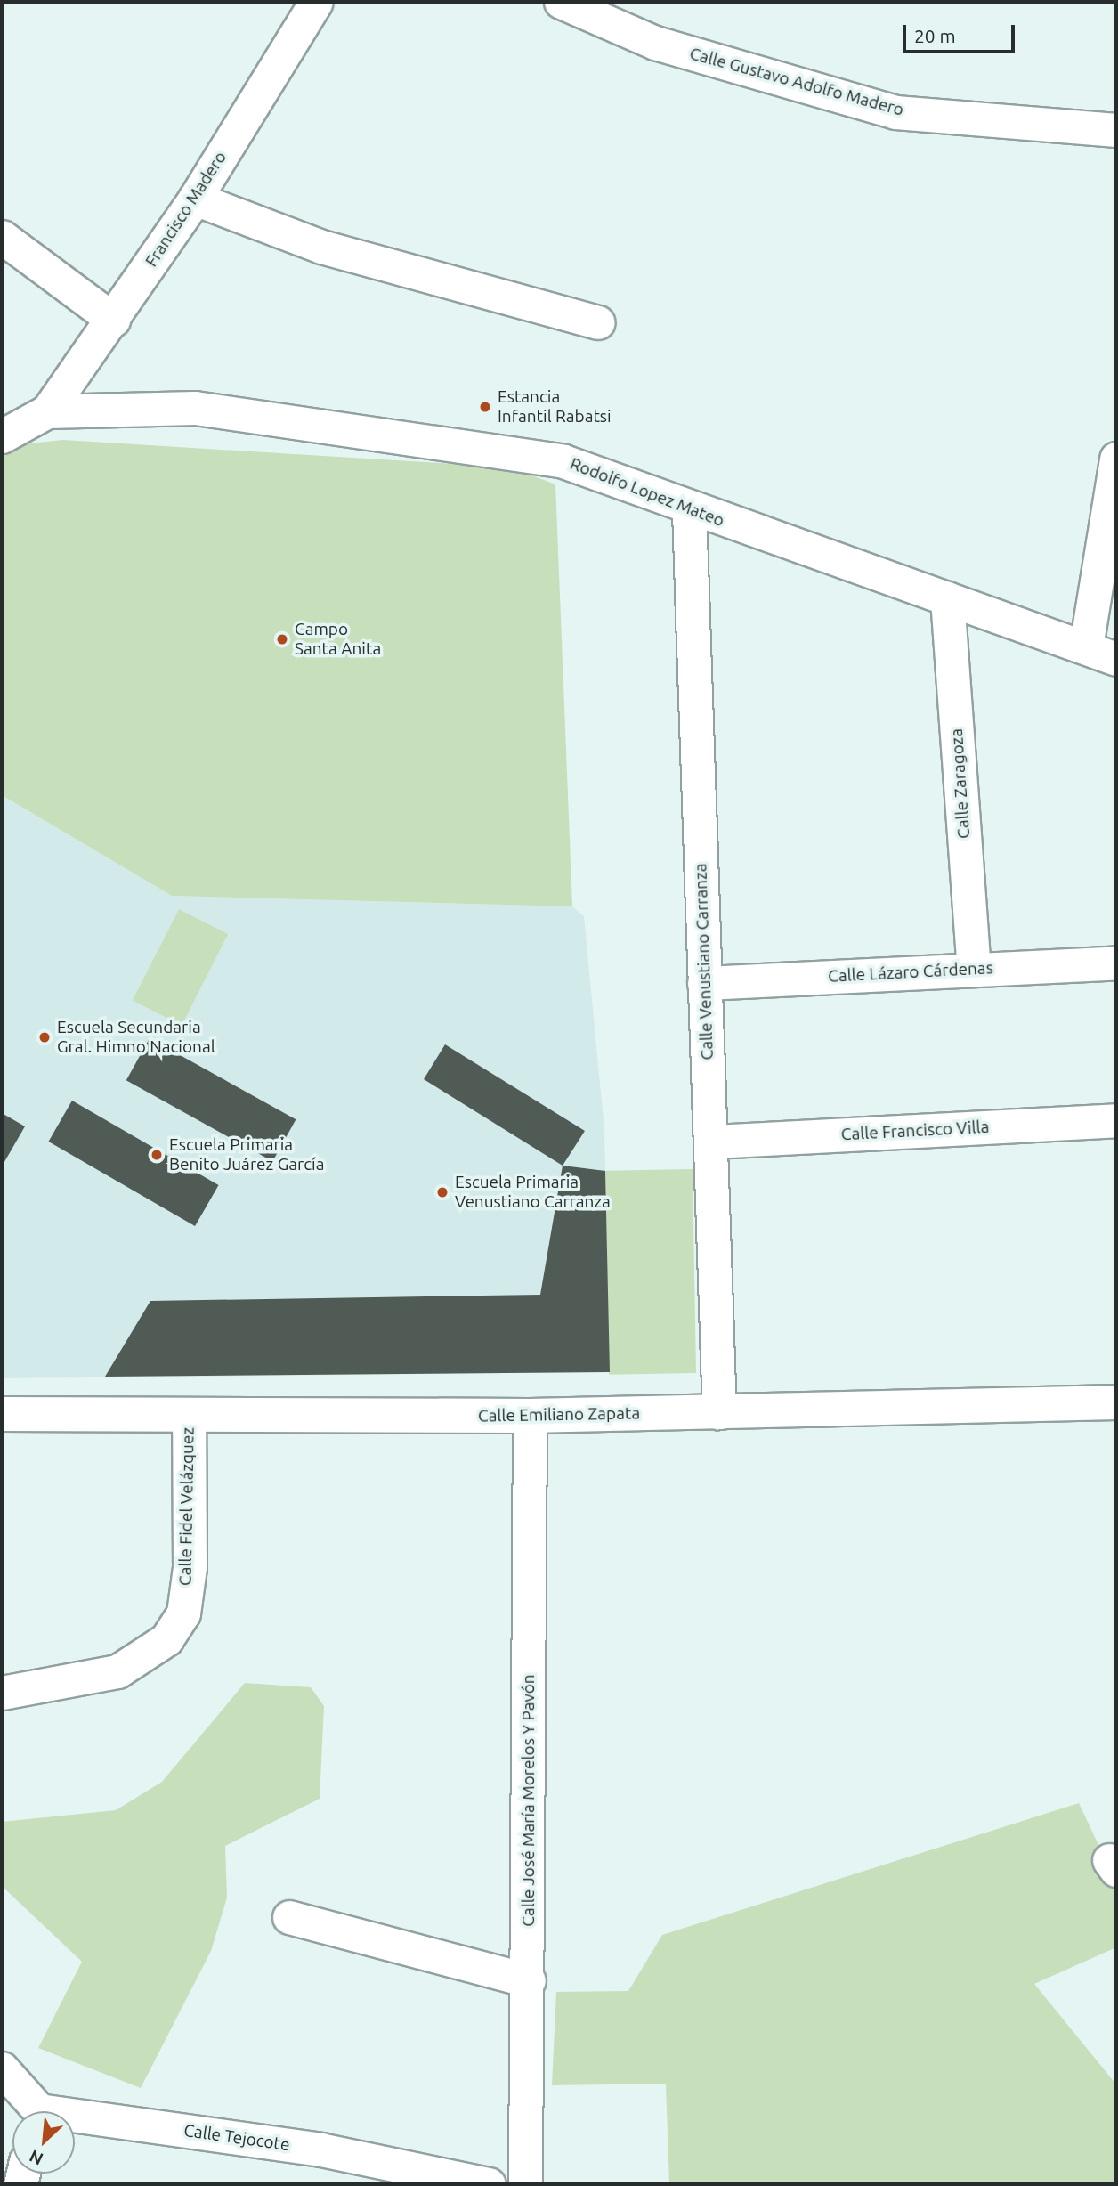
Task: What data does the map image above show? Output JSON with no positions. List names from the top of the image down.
{
  "streets": {
    "main road": ["Calle Emiliano Zapata"],
    "street": [
      "Calle Gustavo Adolfo Madero",
      "Francisco Madero",
      "Rodolfo Lopez Mateo",
      "Calle Zaragoza",
      "Calle Venustiano Carranza",
      "Calle Lázaro Cárdenas",
      "Calle Francisco Villa",
      "Calle Fidel Velázquez",
      "Calle José María Morelos Y Pavón",
      "Calle Tejocote"
    ]
  },
  "crossings": [
    ["Francisco Madero", "Rodolfo Lopez Mateo"],
    ["Rodolfo Lopez Mateo", "Calle Zaragoza"],
    ["Rodolfo Lopez Mateo", "Calle Venustiano Carranza"],
    ["Calle Zaragoza", "Calle Lázaro Cárdenas"],
    ["Calle Venustiano Carranza", "Calle Lázaro Cárdenas"],
    ["Calle Venustiano Carranza", "Calle Francisco Villa"],
    ["Calle Venustiano Carranza", "Calle Emiliano Zapata"],
    ["Calle Emiliano Zapata", "Calle Fidel Velázquez"],
    ["Calle Emiliano Zapata", "Calle José María Morelos Y Pavón"]
  ],
  "places": [
    "Estancia Infantil Rabatsi",
    "Campo Santa Anita",
    "Escuela Secundaria Gral. Himno Nacional",
    "Escuela Primaria Benito Juárez García",
    "Escuela Primaria Venustiano Carranza"
  ],
  "scale_bar": "20 m",
  "north": "bottom left"
}
